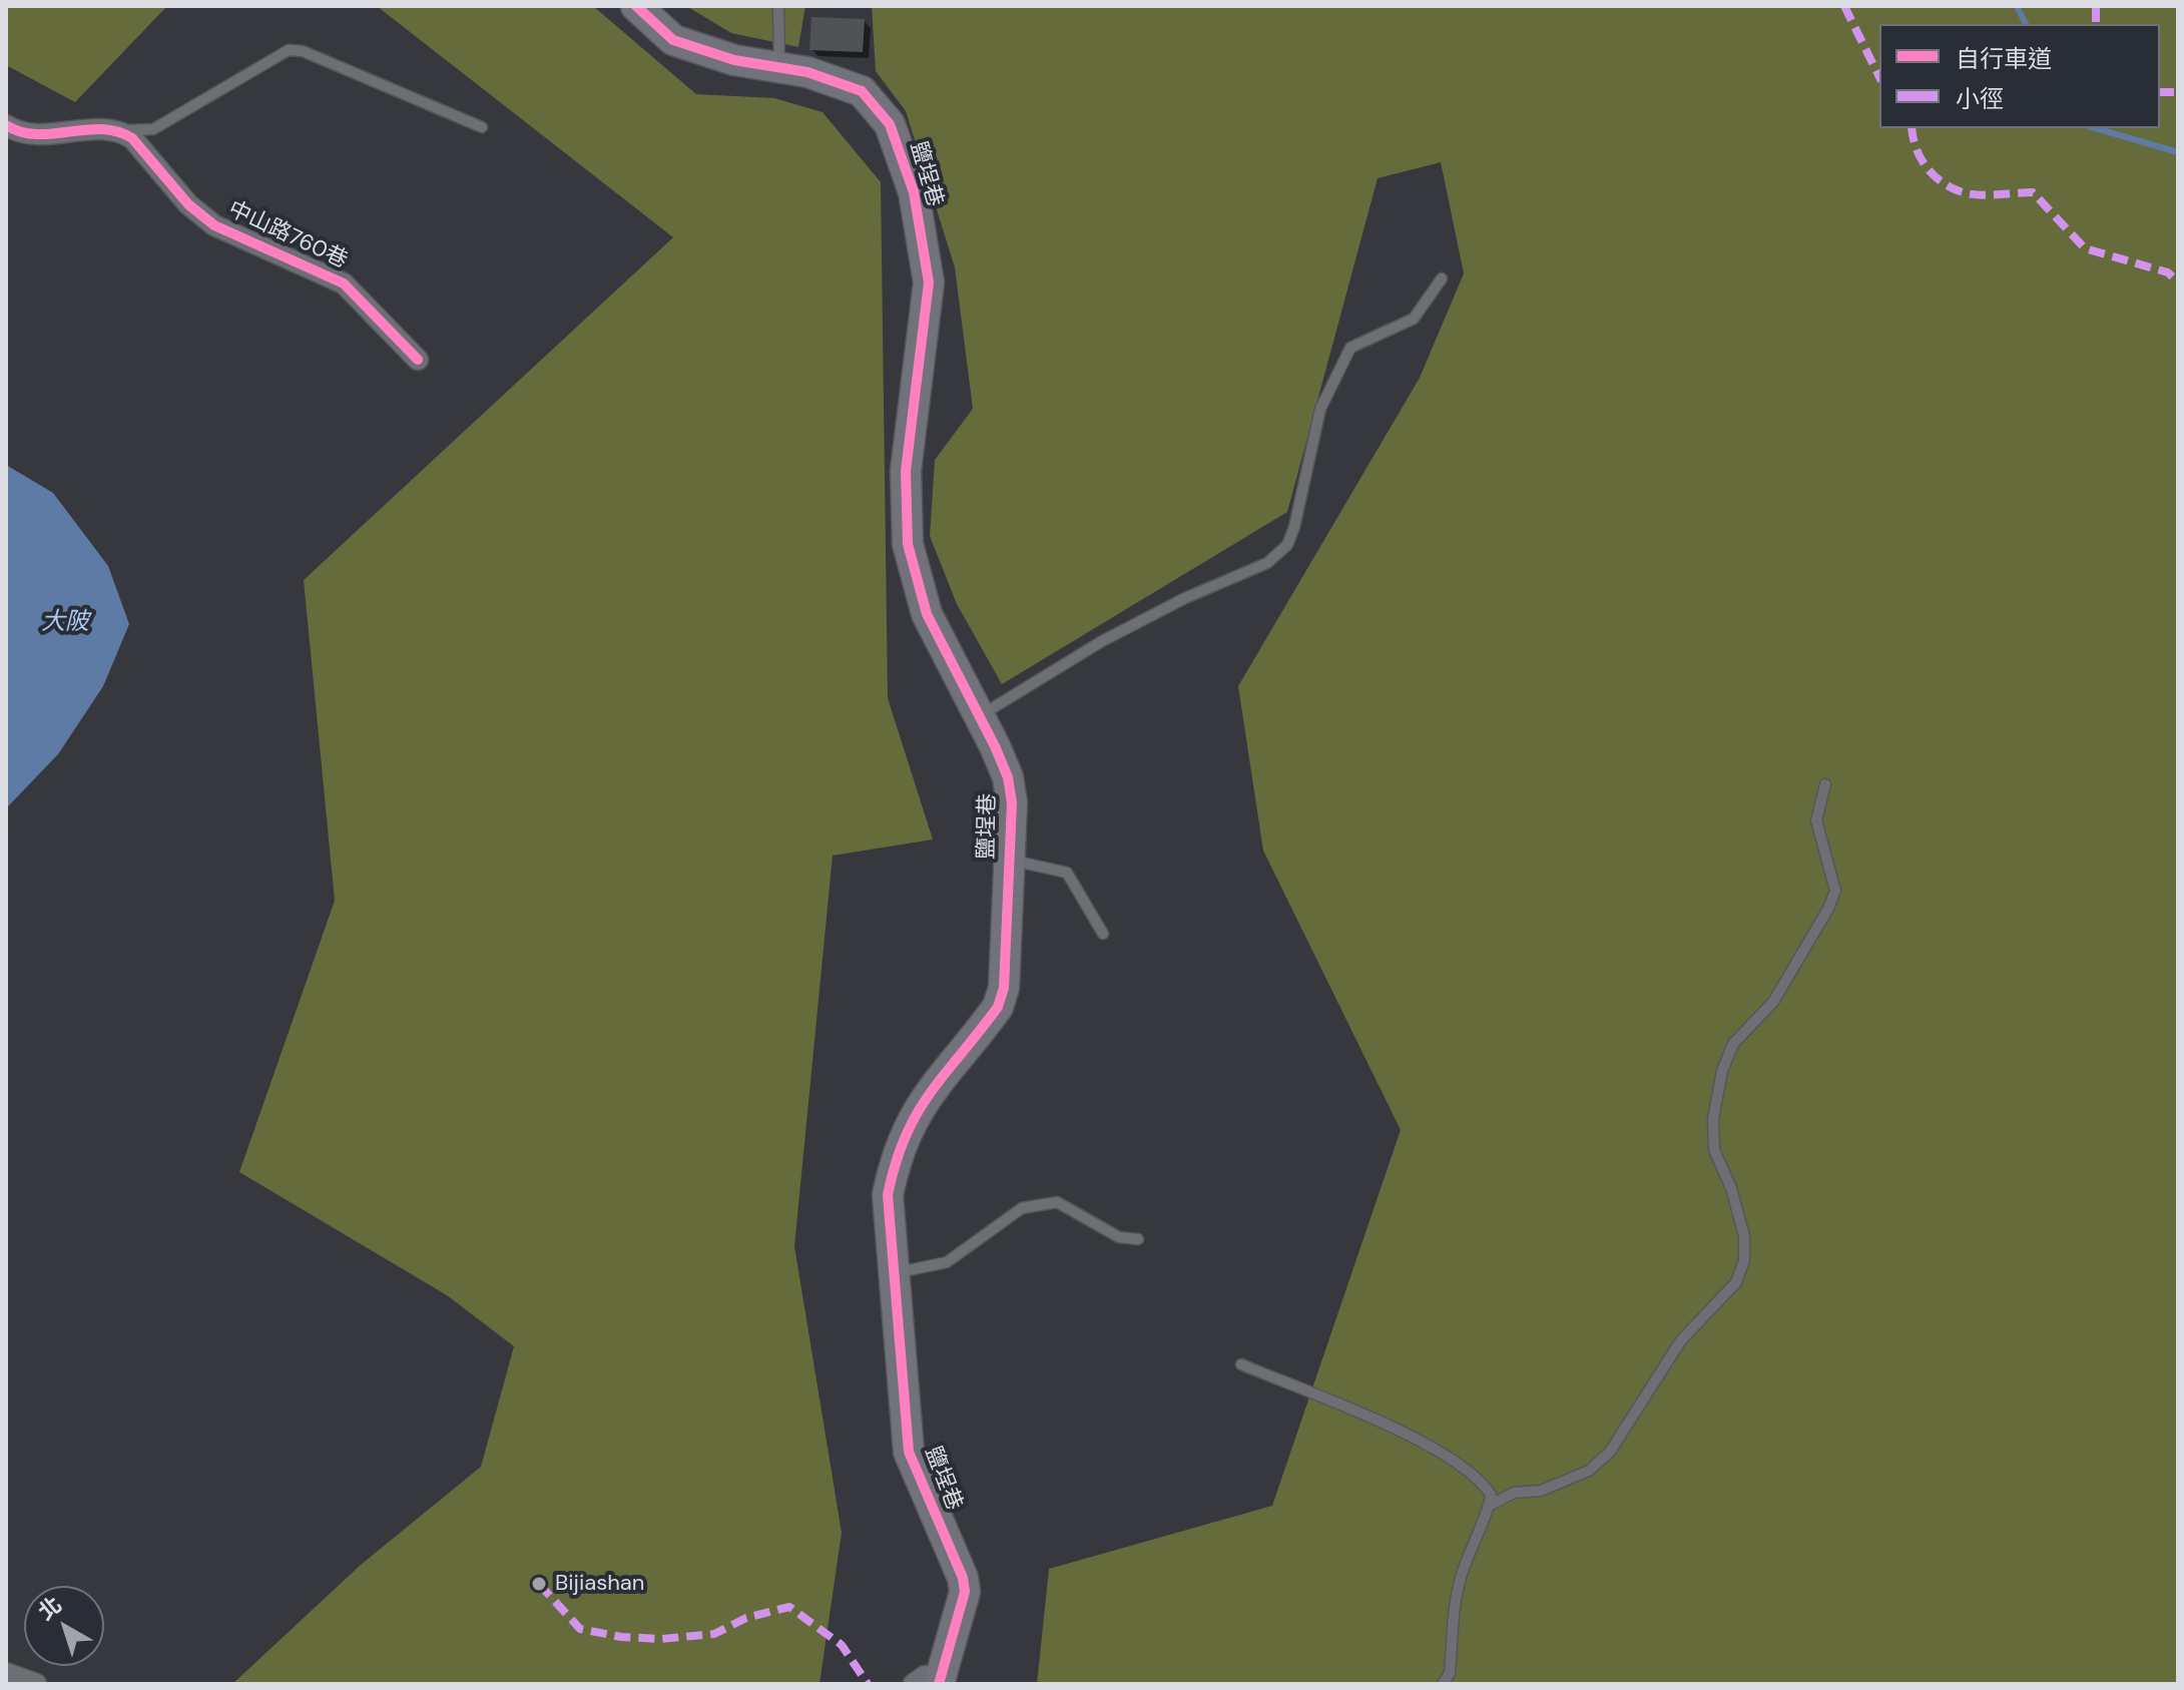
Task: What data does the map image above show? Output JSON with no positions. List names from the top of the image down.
{
  "streets": {
    "street": ["鹽埕巷", "中山路760巷"]
  },
  "water": ["大陂"],
  "places": ["Bijiashan"],
  "legend": ["自行車道", "小徑"],
  "north": "top left"
}
